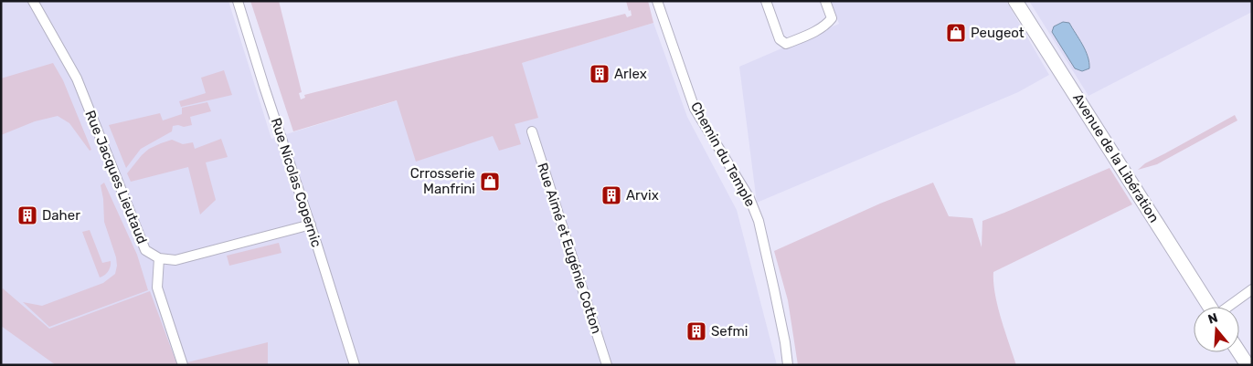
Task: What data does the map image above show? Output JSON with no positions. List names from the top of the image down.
{
  "streets": {
    "main road": ["Avenue de la Libération"],
    "street": [
      "Chemin du Temple",
      "Rue Jacques Lieutaud",
      "Rue Nicolas Copernic",
      "Rue Aimé et Eugénie Cotton"
    ]
  },
  "crossings": [
    ["Rue Jacques Lieutaud", "Rue Nicolas Copernic"]
  ],
  "places": {
    "shop": ["Peugeot", "Crrosserie Manfrini"],
    "building": [
      "Arlex",
      "Arvix",
      "Daher",
      "Sefmi"
    ]
  },
  "north": "top"
}
